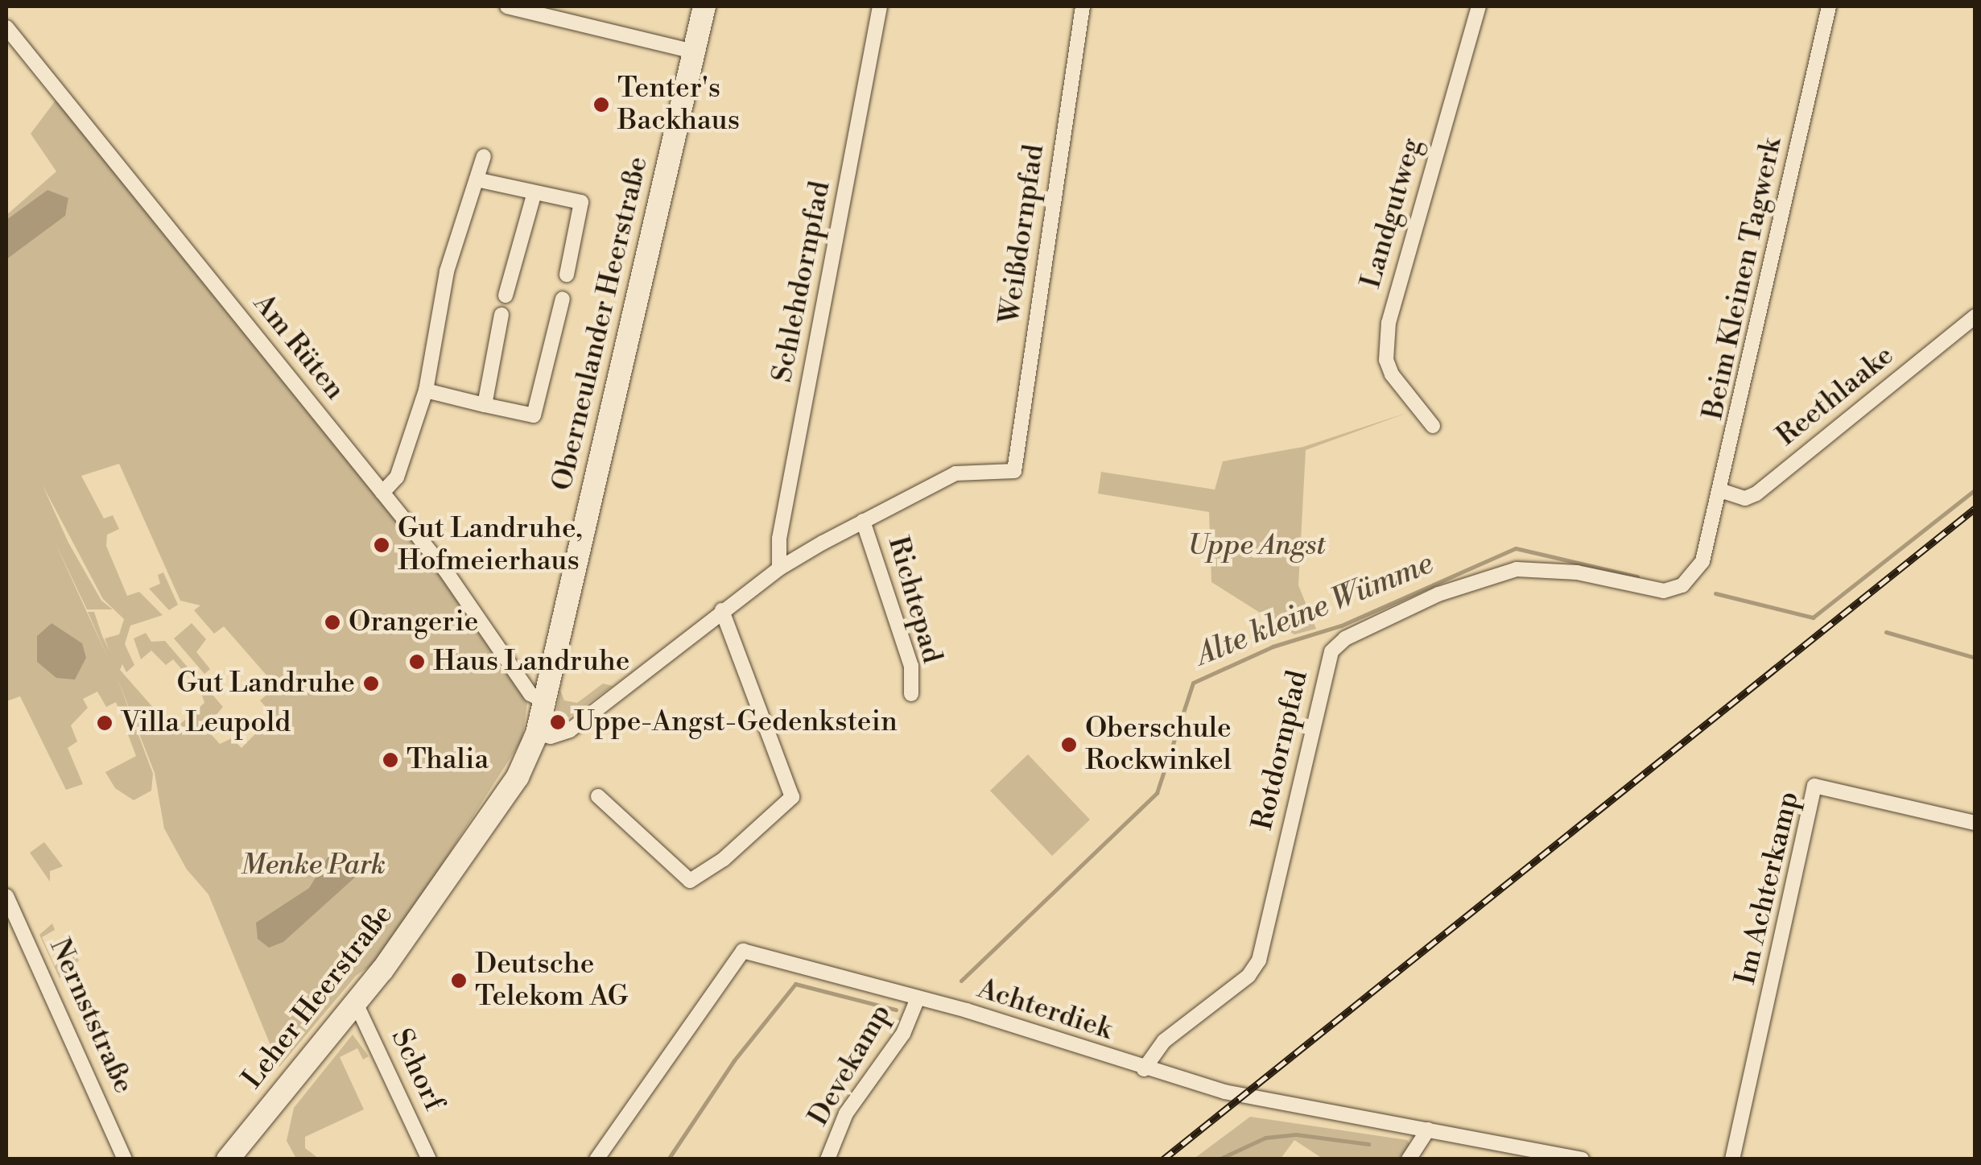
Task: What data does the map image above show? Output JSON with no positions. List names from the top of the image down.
{
  "streets": {
    "main road": ["Oberneulander Heerstraße", "Leher Heerstraße"],
    "street": [
      "Landgutweg",
      "Weißdornpfad",
      "Beim Kleinen Tagwerk",
      "Schlehdornpfad",
      "Am Rüten",
      "Reethlaake",
      "Richtepad",
      "Rotdornpfad",
      "Im Achterkamp",
      "Achterdiek",
      "Nernststraße",
      "Devekamp",
      "Schorf"
    ]
  },
  "crossings": [
    ["Weißdornpfad", "Richtepad"],
    ["Beim Kleinen Tagwerk", "Reethlaake"],
    ["Beim Kleinen Tagwerk", "Rotdornpfad"],
    ["Oberneulander Heerstraße", "Am Rüten"],
    ["Oberneulander Heerstraße", "Leher Heerstraße"],
    ["Am Rüten", "Leher Heerstraße"],
    ["Rotdornpfad", "Achterdiek"],
    ["Leher Heerstraße", "Schorf"],
    ["Achterdiek", "Devekamp"]
  ],
  "water": ["Alte kleine Wümme"],
  "parks": ["Uppe Angst", "Menke Park"],
  "places": [
    "Tenter's Backhaus",
    "Gut Landruhe, Hofmeierhaus",
    "Orangerie",
    "Haus Landruhe",
    "Gut Landruhe",
    "Uppe-Angst-Gedenkstein",
    "Villa Leupold",
    "Oberschule Rockwinkel",
    "Thalia",
    "Deutsche Telekom AG"
  ]
}
